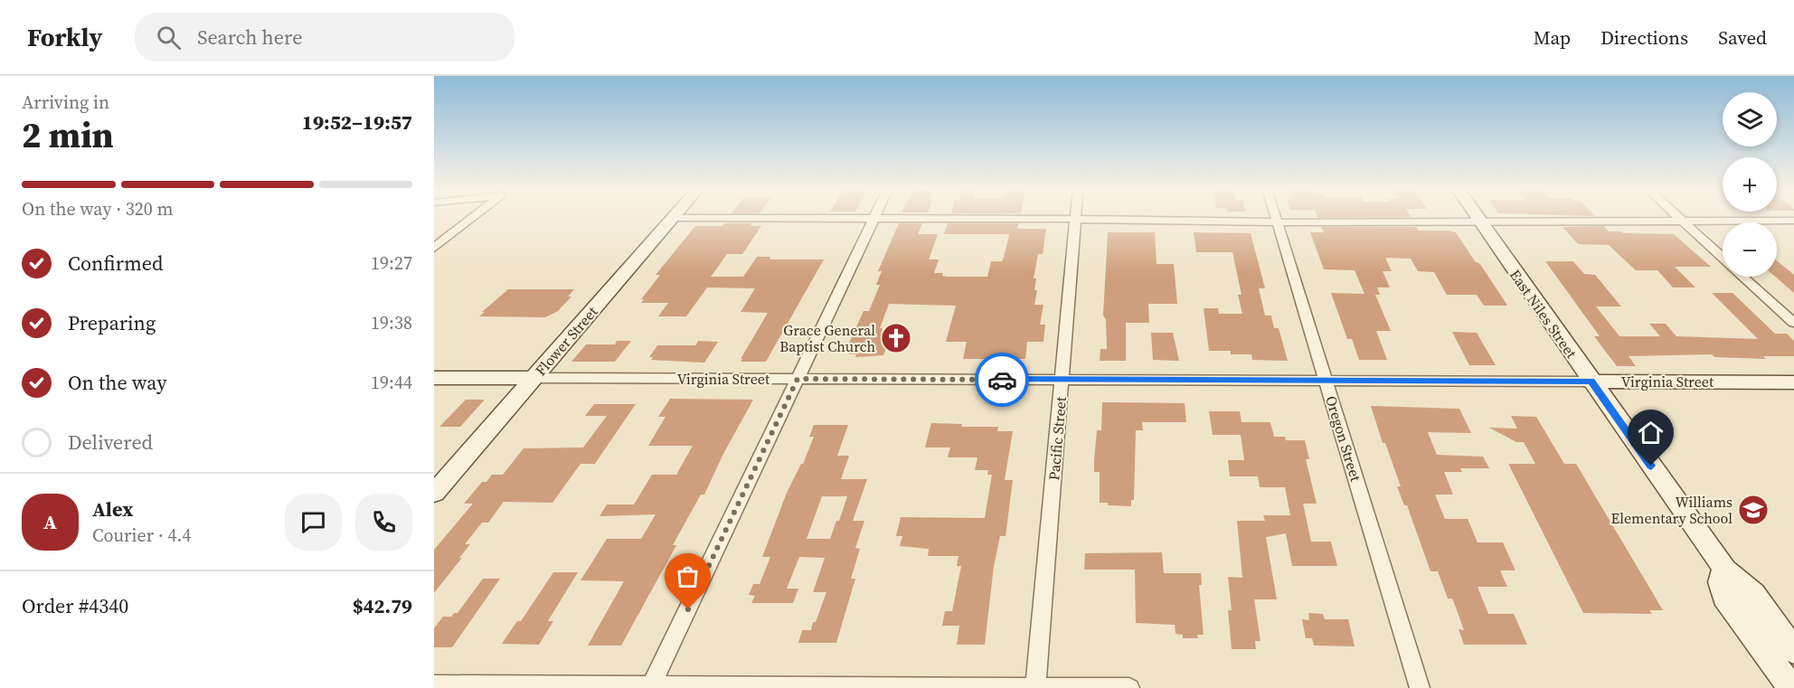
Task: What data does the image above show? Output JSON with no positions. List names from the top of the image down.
{
  "streets": {
    "street": [
      "East Niles Street",
      "Flower Street",
      "Virginia Street",
      "Pacific Street",
      "Oregon Street"
    ]
  },
  "crossings": [
    ["East Niles Street", "Virginia Street"],
    ["Flower Street", "Virginia Street"],
    ["Virginia Street", "Pacific Street"],
    ["Virginia Street", "Oregon Street"]
  ],
  "places": {
    "church": ["Grace General Baptist Church"],
    "school or university": ["Williams Elementary School"]
  },
  "page": {
    "header": "Forkly",
    "search": "Search here",
    "nav": ["Map", "Directions", "Saved"],
    "heading": ["2 min", "Arriving in", "19:52–19:57"],
    "panel": [
      "Alex",
      "Courier · 4.4",
      "Order #4340",
      "$42.79"
    ],
    "map_buttons": ["+", "−"],
    "bar": "On the way · 320 m",
    "list": [
      ["Confirmed", "19:27"],
      ["Preparing", "19:38"],
      ["On the way", "19:44"],
      "Delivered"
    ],
    "round": "A"
  }
}
